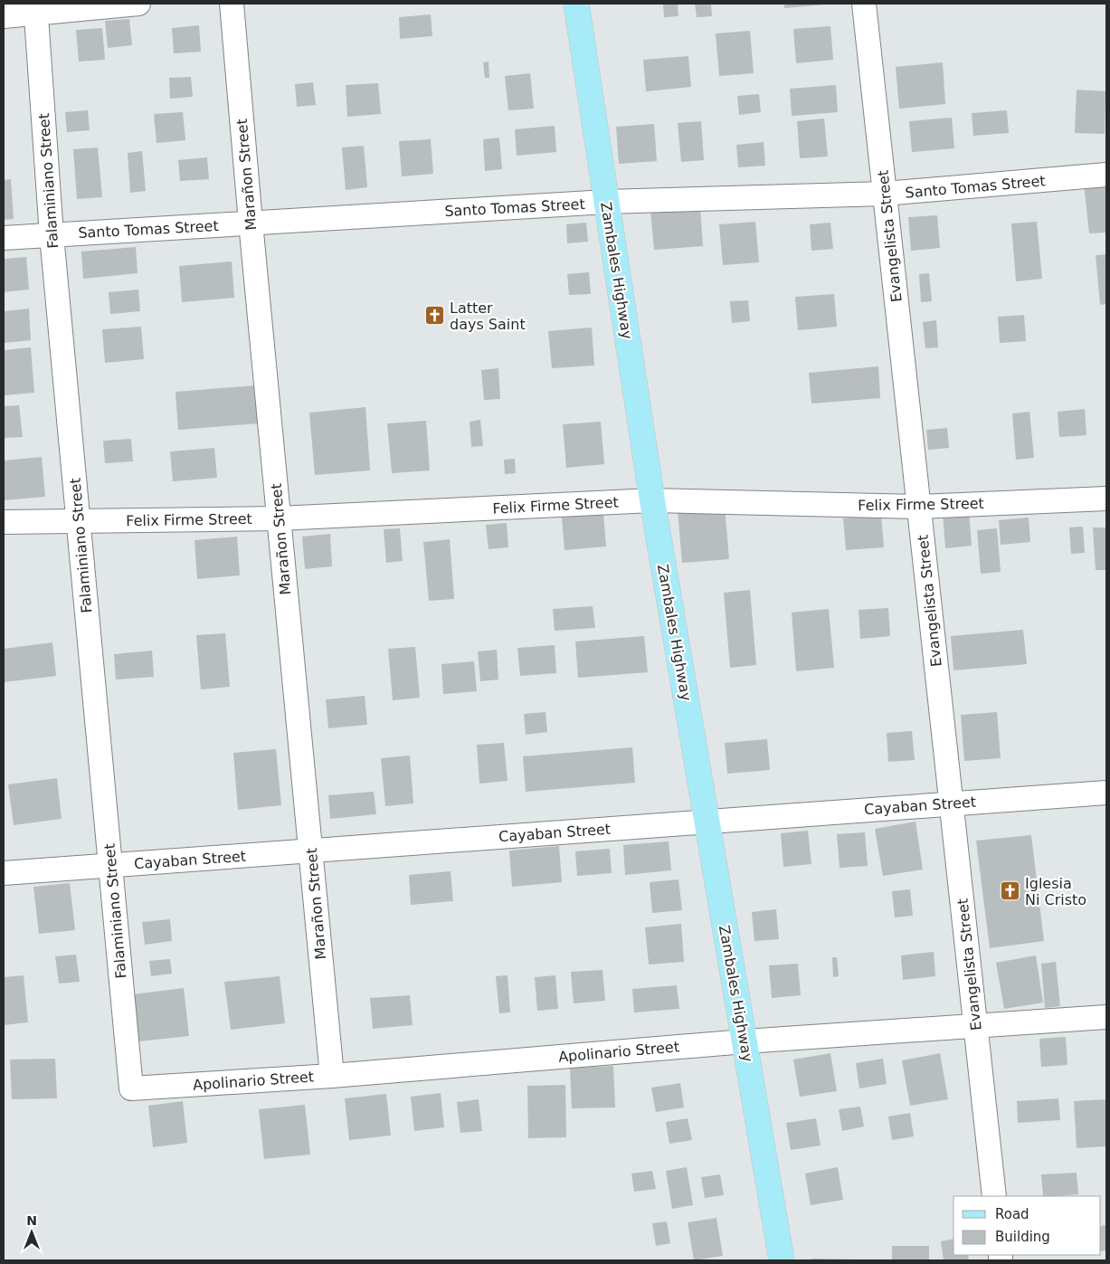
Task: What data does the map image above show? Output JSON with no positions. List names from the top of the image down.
{
  "streets": {
    "main road": ["Zambales Highway"],
    "street": [
      "Marañon Street",
      "Falaminiano Street",
      "Santo Tomas Street",
      "Evangelista Street",
      "Felix Firme Street",
      "Cayaban Street",
      "Apolinario Street"
    ]
  },
  "crossings": [
    ["Marañon Street", "Santo Tomas Street"],
    ["Marañon Street", "Felix Firme Street"],
    ["Marañon Street", "Cayaban Street"],
    ["Marañon Street", "Apolinario Street"],
    ["Falaminiano Street", "Santo Tomas Street"],
    ["Falaminiano Street", "Felix Firme Street"],
    ["Falaminiano Street", "Cayaban Street"],
    ["Falaminiano Street", "Apolinario Street"],
    ["Santo Tomas Street", "Evangelista Street"],
    ["Santo Tomas Street", "Zambales Highway"],
    ["Evangelista Street", "Felix Firme Street"],
    ["Evangelista Street", "Cayaban Street"],
    ["Evangelista Street", "Apolinario Street"],
    ["Zambales Highway", "Felix Firme Street"],
    ["Zambales Highway", "Cayaban Street"],
    ["Zambales Highway", "Apolinario Street"]
  ],
  "places": {
    "church": ["Latter days Saint", "Iglesia Ni Cristo"]
  },
  "legend": ["Road", "Building"],
  "north": "top"
}
